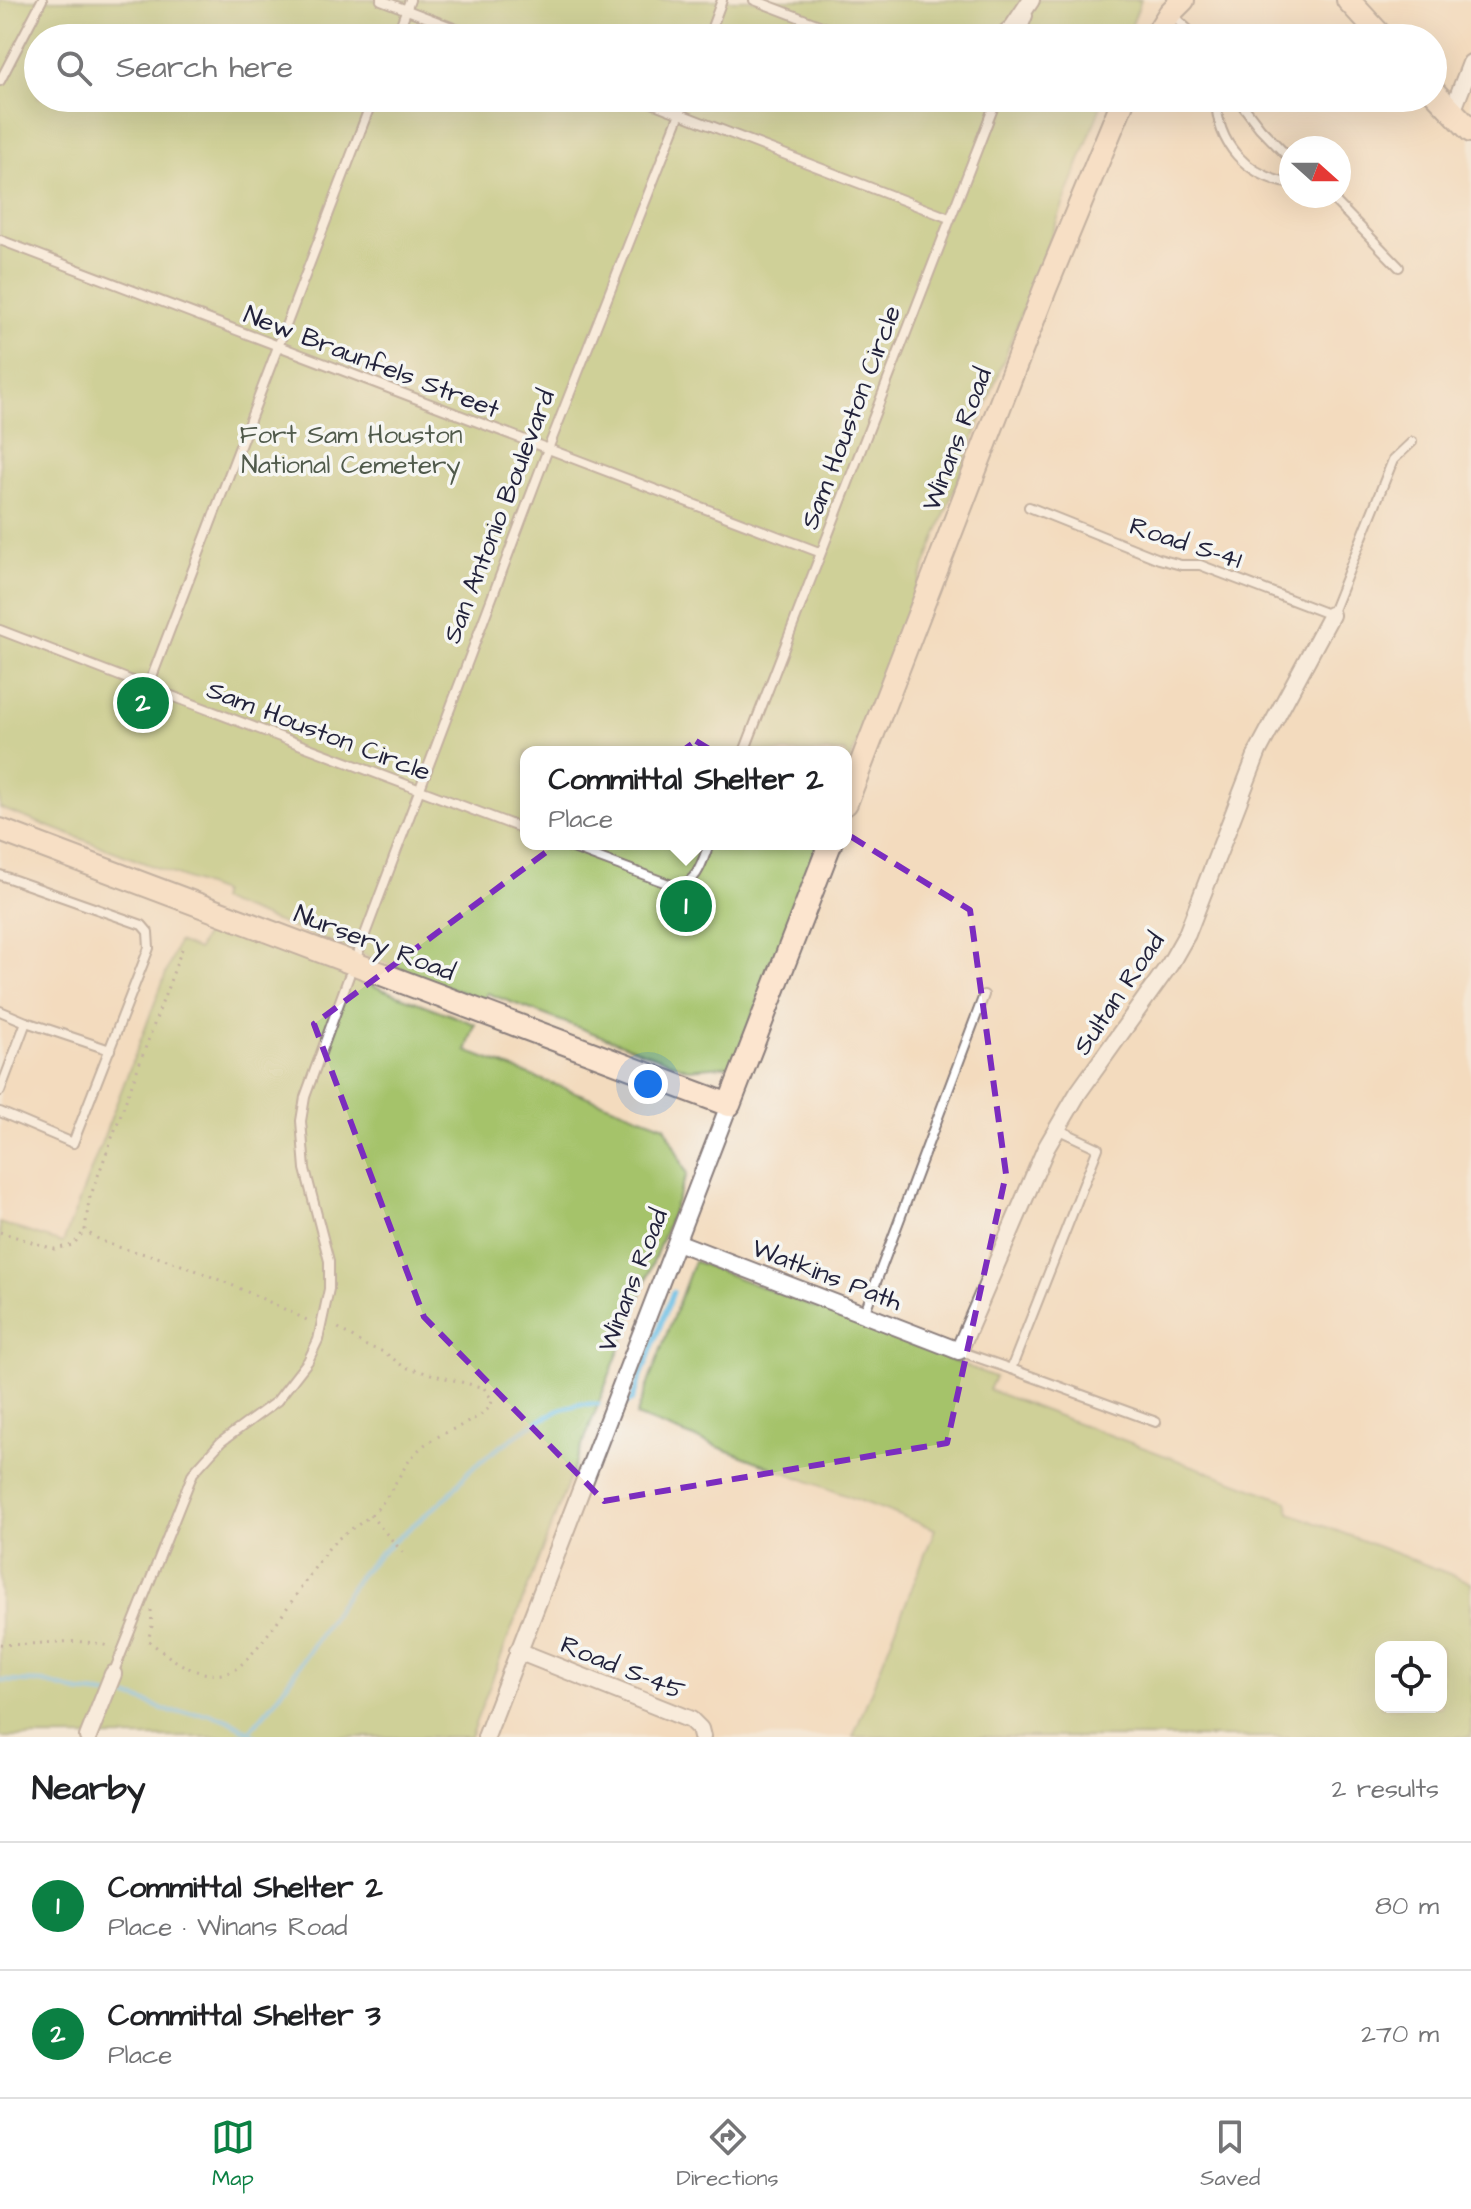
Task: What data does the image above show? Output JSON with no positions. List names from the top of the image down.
{
  "streets": {
    "street": [
      "Winans Road",
      "Nursery Road",
      "Sultan Road",
      "Watkins Path",
      "Road S-45"
    ],
    "lane": [
      "New Braunfels Street",
      "Sam Houston Circle",
      "San Antonio Boulevard",
      "Road S-41"
    ]
  },
  "crossings": [
    ["New Braunfels Street", "Sam Houston Circle"],
    ["New Braunfels Street", "San Antonio Boulevard"],
    ["Sam Houston Circle", "San Antonio Boulevard"],
    ["Winans Road", "Nursery Road"],
    ["Winans Road", "Watkins Path"],
    ["Winans Road", "Road S-45"],
    ["Road S-41", "Sultan Road"],
    ["Sultan Road", "Watkins Path"]
  ],
  "parks": ["Fort Sam Houston National Cemetery"],
  "north": "right",
  "page": {
    "search": "Search here",
    "pins": ["2", "1"],
    "popup": ["Committal Shelter 2", "Place"],
    "heading": ["Nearby", "2 results"],
    "list": [
      {
        "mark": "1",
        "name": "Committal Shelter 2",
        "note": "Place · Winans Road",
        "value": "80 m"
      },
      {
        "mark": "2",
        "name": "Committal Shelter 3",
        "note": "Place",
        "value": "270 m"
      }
    ],
    "nav": ["Map", "Directions", "Saved"]
  }
}
